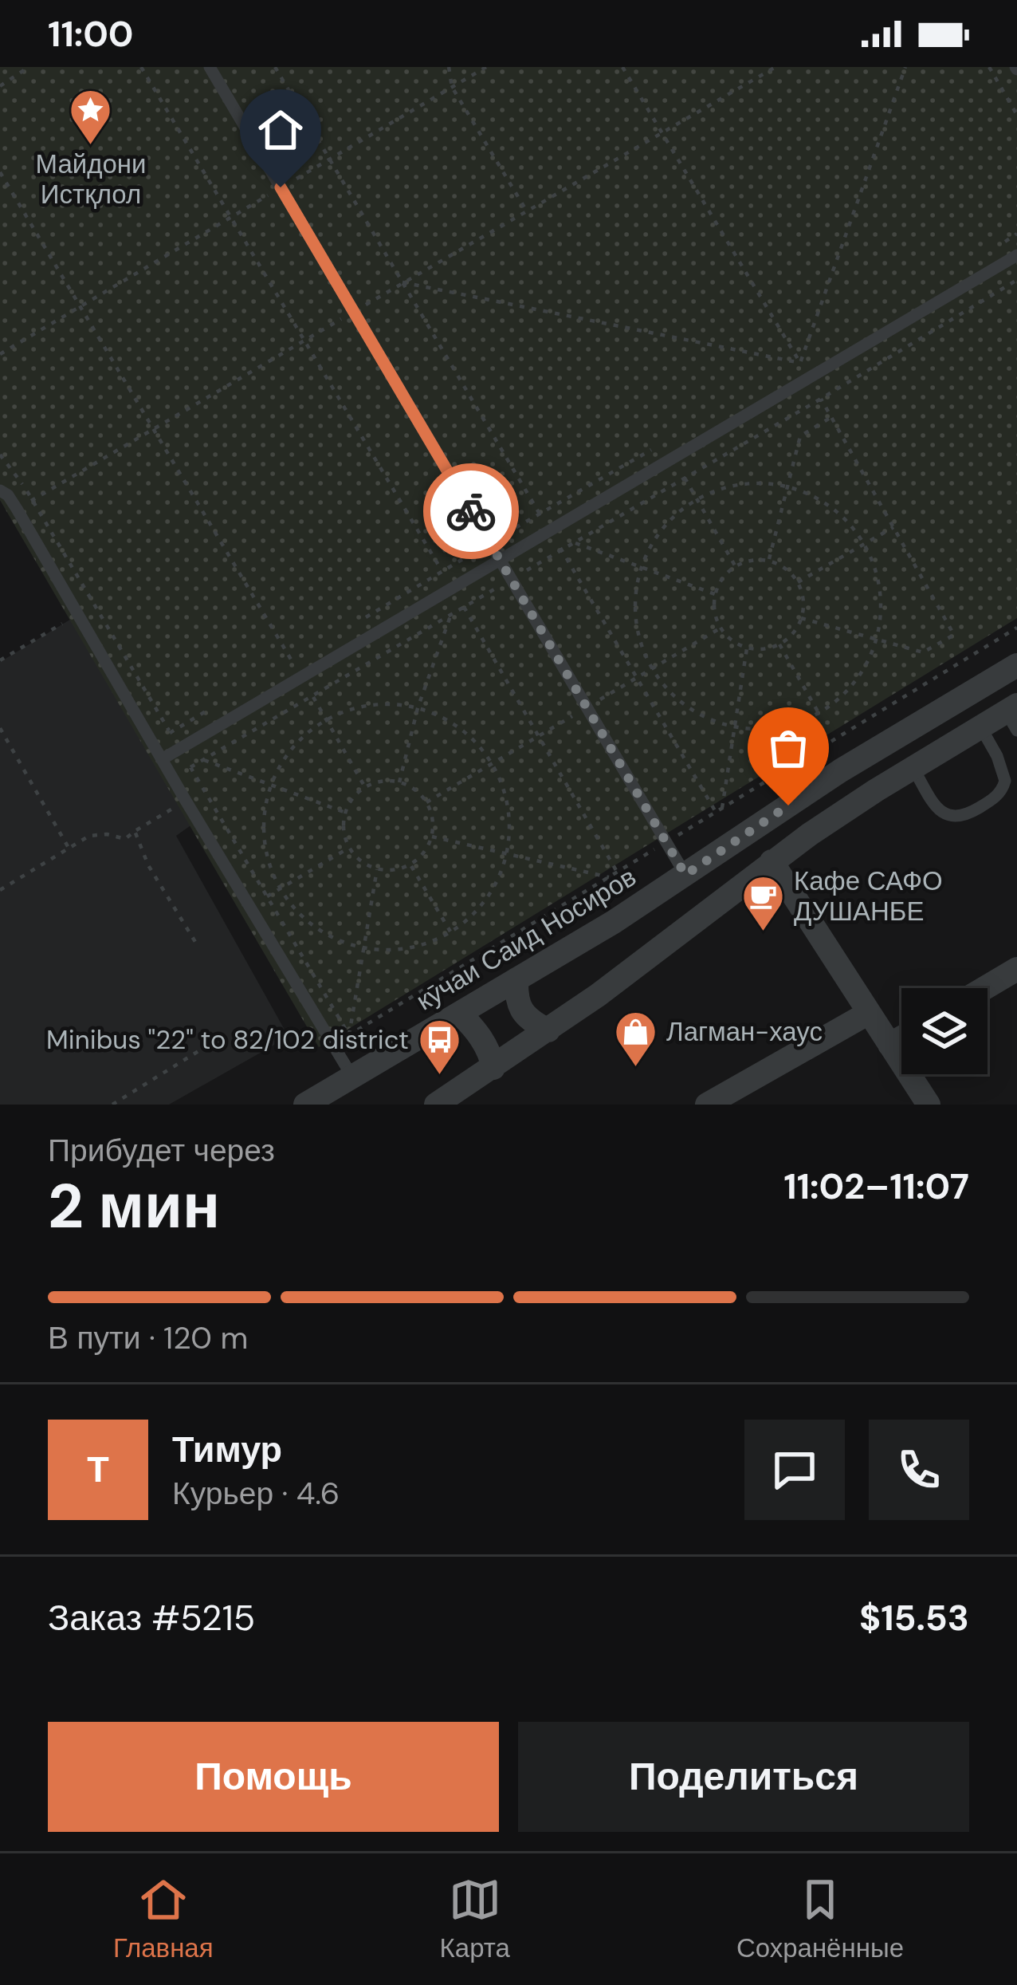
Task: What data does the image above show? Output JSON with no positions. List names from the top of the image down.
{
  "streets": {
    "street": ["кӯчаи Саид Носиров"]
  },
  "places": {
    "place": ["Майдони Истқлол"],
    "cafe": ["Кафе САФО ДУШАНБЕ"],
    "shop": ["Лагман-хаус"],
    "bus stop": ["Minibus \"22\" to 82/102 district"]
  },
  "page": {
    "status": "11:00",
    "heading": ["2 мин", "Прибудет через", "11:02–11:07"],
    "panel": [
      "Тимур",
      "Курьер · 4.6",
      "Заказ #5215",
      "$15.53"
    ],
    "bar": "В пути · 120 m",
    "round": "Т",
    "buttons": ["Помощь", "Поделиться"],
    "tabs": ["Главная", "Карта", "Сохранённые"]
  }
}
